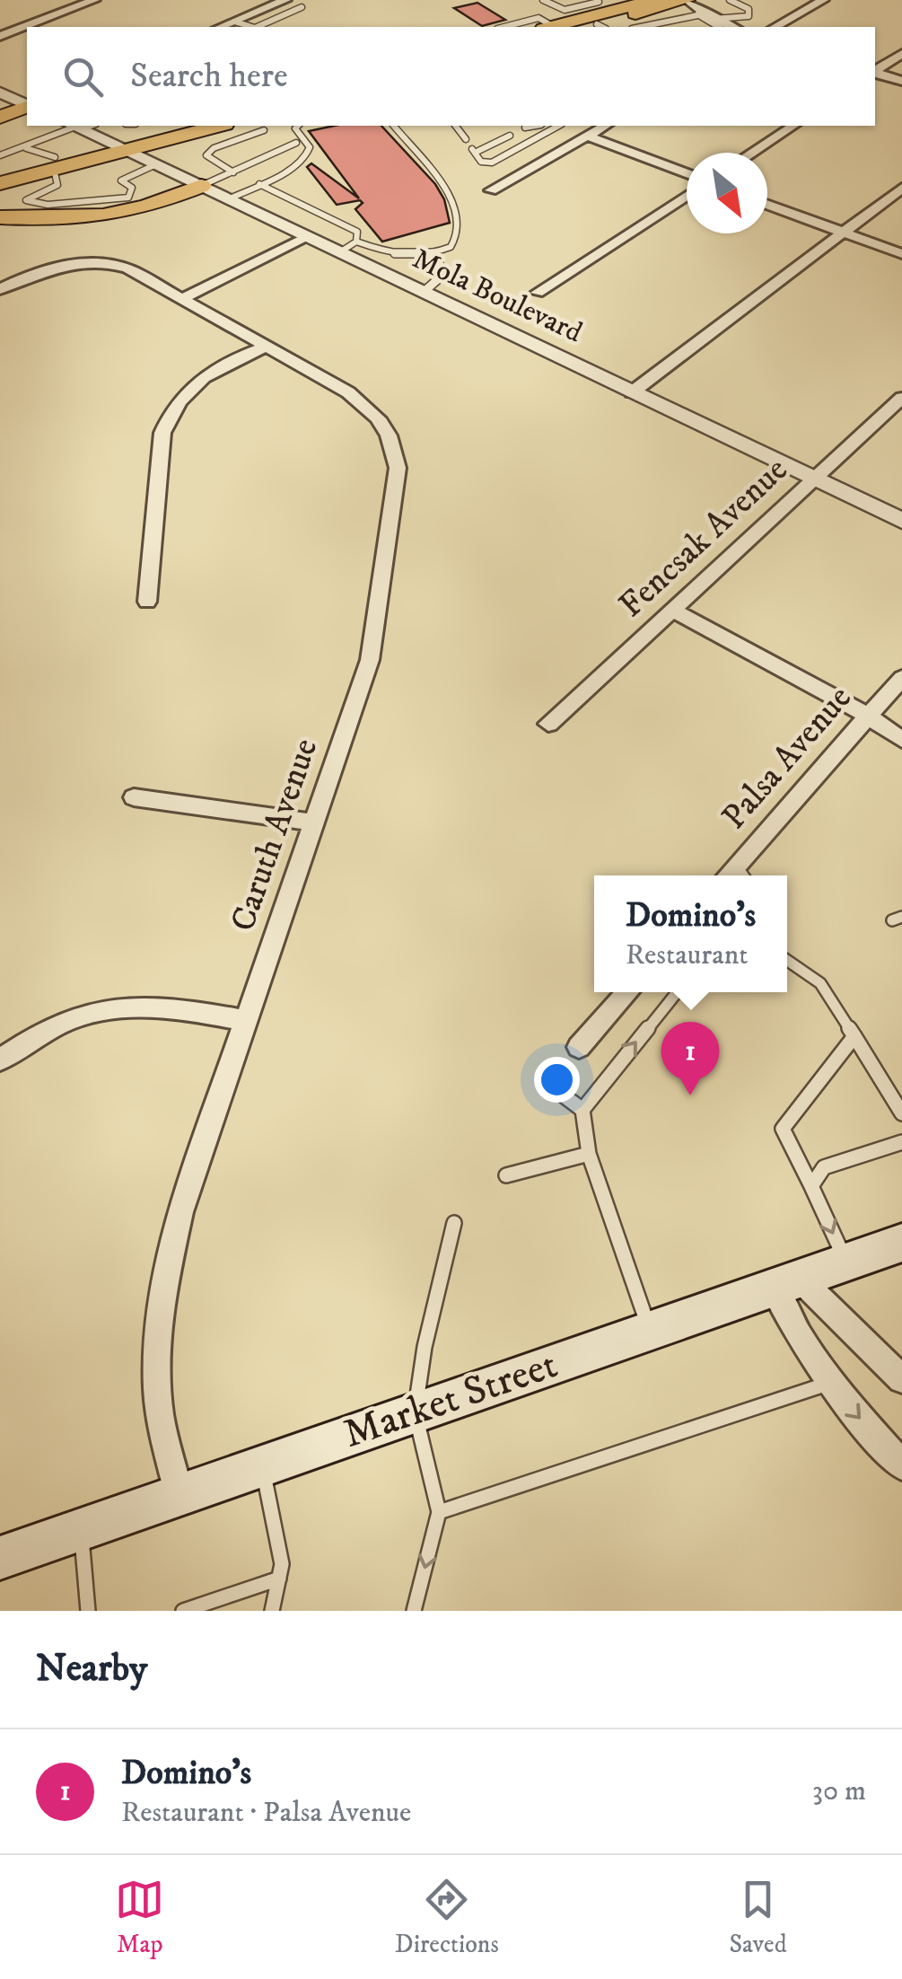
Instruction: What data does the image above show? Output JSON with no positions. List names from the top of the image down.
{
  "streets": {
    "main road": ["Market Street"],
    "street": [
      "Mola Boulevard",
      "Fencsak Avenue",
      "Palsa Avenue",
      "Caruth Avenue"
    ]
  },
  "crossings": [
    ["Mola Boulevard", "Fencsak Avenue"],
    ["Caruth Avenue", "Market Street"]
  ],
  "north": "bottom right",
  "page": {
    "search": "Search here",
    "popup": ["Domino's", "Restaurant"],
    "pins": "1",
    "heading": "Nearby",
    "list": [
      {
        "mark": "1",
        "name": "Domino's",
        "note": "Restaurant · Palsa Avenue",
        "value": "30 m"
      }
    ],
    "nav": ["Map", "Directions", "Saved"]
  }
}
